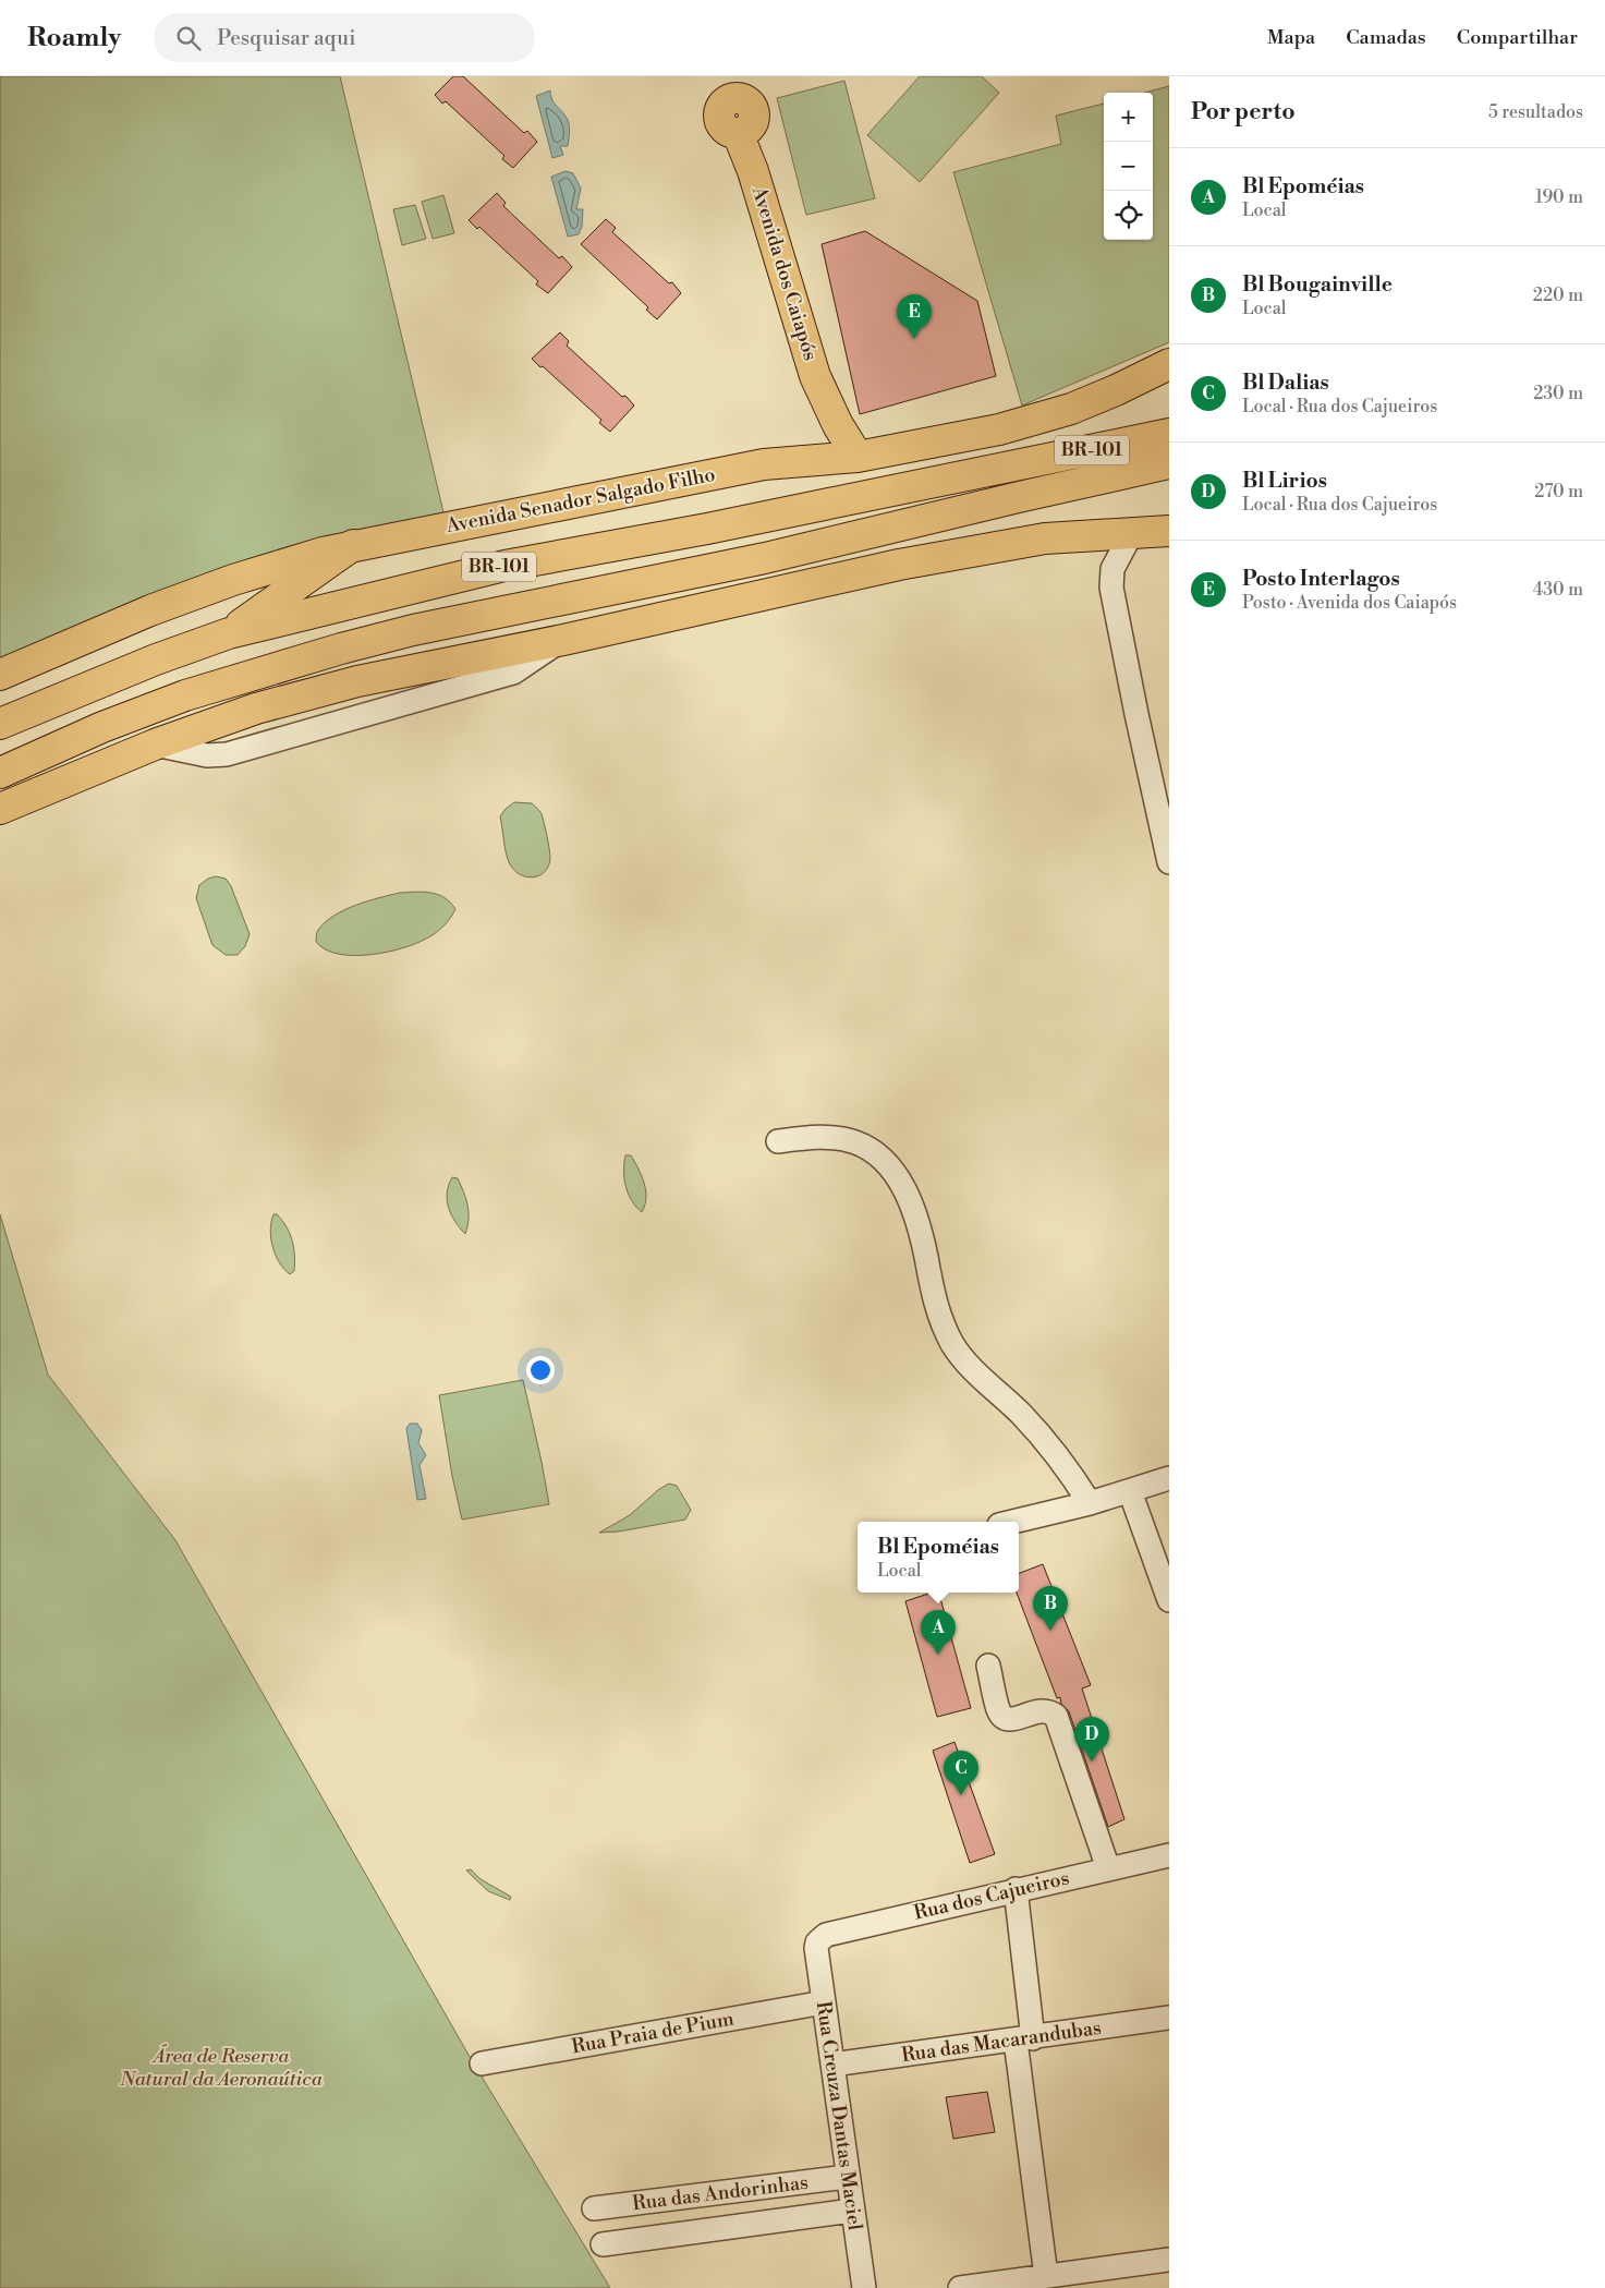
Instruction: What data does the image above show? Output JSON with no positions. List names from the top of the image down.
{
  "streets": {
    "main road": ["Avenida dos Caiapós", "BR-101", "Avenida Senador Salgado Filho"],
    "street": [
      "Rua dos Cajueiros",
      "Rua Praia de Pium",
      "Rua das Macarandubas",
      "Rua Creuza Dantas Maciel",
      "Rua das Andorinhas"
    ]
  },
  "crossings": [
    ["Avenida dos Caiapós", "Avenida Senador Salgado Filho"],
    ["Rua dos Cajueiros", "Rua Creuza Dantas Maciel"],
    ["Rua Praia de Pium", "Rua Creuza Dantas Maciel"],
    ["Rua das Macarandubas", "Rua Creuza Dantas Maciel"],
    ["Rua Creuza Dantas Maciel", "Rua das Andorinhas"]
  ],
  "parks": ["Área de Reserva Natural da Aeronaútica"],
  "page": {
    "header": "Roamly",
    "search": "Pesquisar aqui",
    "nav": ["Mapa", "Camadas", "Compartilhar"],
    "heading": ["Por perto", "5 resultados"],
    "map_buttons": ["+", "−"],
    "list": [
      {
        "mark": "A",
        "name": "Bl Epoméias",
        "note": "Local",
        "value": "190 m"
      },
      {
        "mark": "B",
        "name": "Bl Bougainville",
        "note": "Local",
        "value": "220 m"
      },
      {
        "mark": "C",
        "name": "Bl Dalias",
        "note": "Local · Rua dos Cajueiros",
        "value": "230 m"
      },
      {
        "mark": "D",
        "name": "Bl Lirios",
        "note": "Local · Rua dos Cajueiros",
        "value": "270 m"
      },
      {
        "mark": "E",
        "name": "Posto Interlagos",
        "note": "Posto · Avenida dos Caiapós",
        "value": "430 m"
      }
    ],
    "pins": [
      "E",
      "B",
      "A",
      "D",
      "C"
    ],
    "popup": ["Bl Epoméias", "Local"]
  }
}
